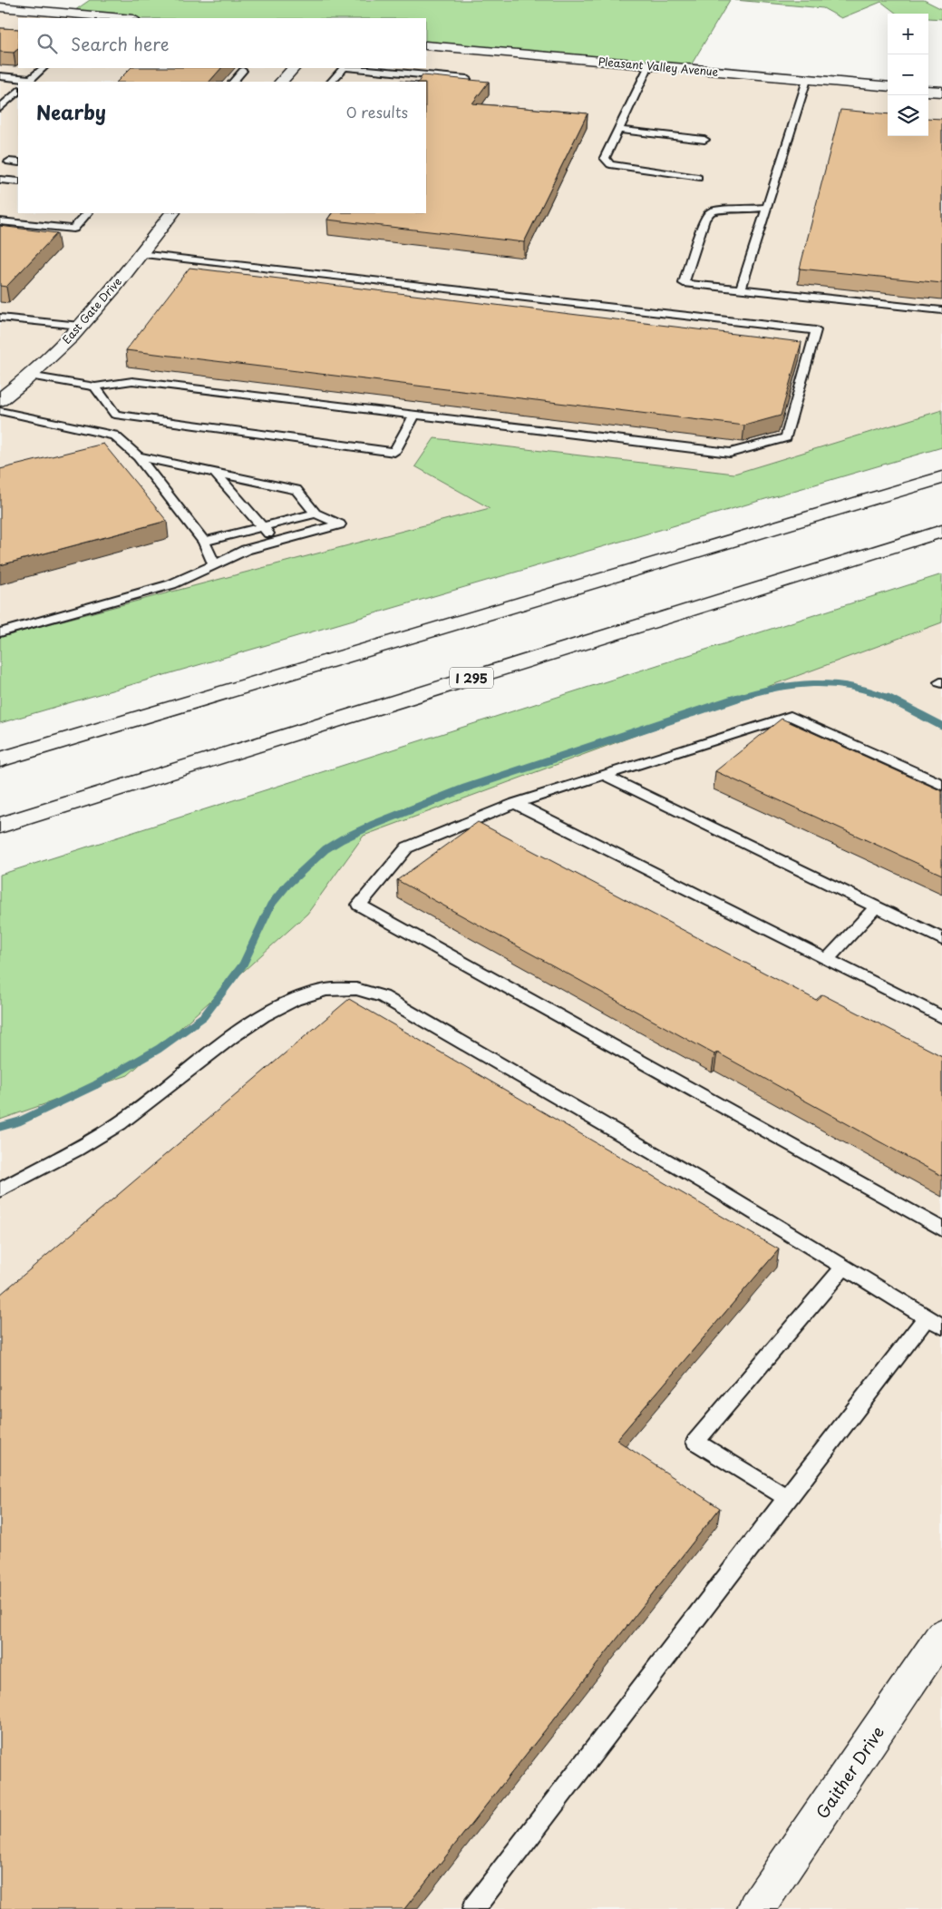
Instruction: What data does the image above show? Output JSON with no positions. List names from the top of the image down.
{
  "streets": {
    "main road": [
      "Pleasant Valley Avenue",
      "East Gate Drive",
      "I 295",
      "Gaither Drive"
    ]
  },
  "page": {
    "map_buttons": ["+", "−"],
    "search": "Search here",
    "heading": ["Nearby", "0 results"]
  }
}
